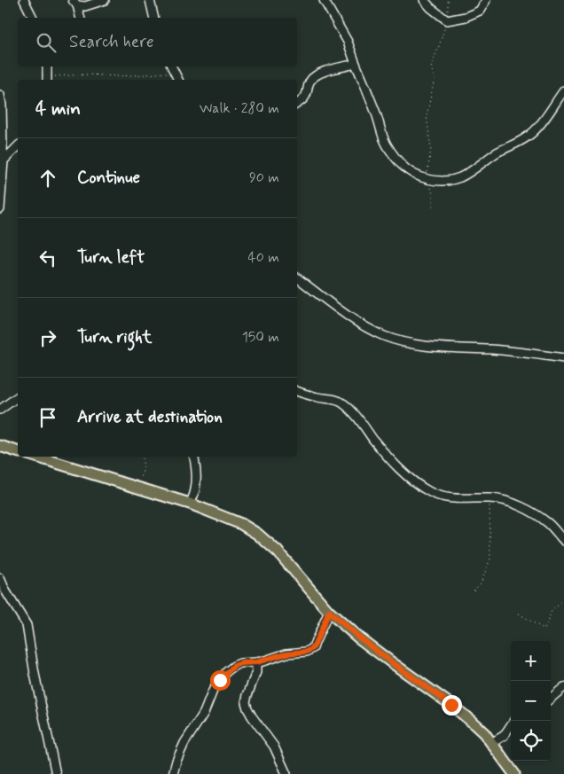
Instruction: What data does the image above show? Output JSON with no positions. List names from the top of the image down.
{
  "page": {
    "search": "Search here",
    "heading": ["4 min", "Walk · 280 m"],
    "list": [
      ["Continue", "90 m"],
      ["Turn left", "40 m"],
      ["Turn right", "150 m"],
      "Arrive at destination"
    ],
    "map_buttons": ["+", "−"]
  }
}
